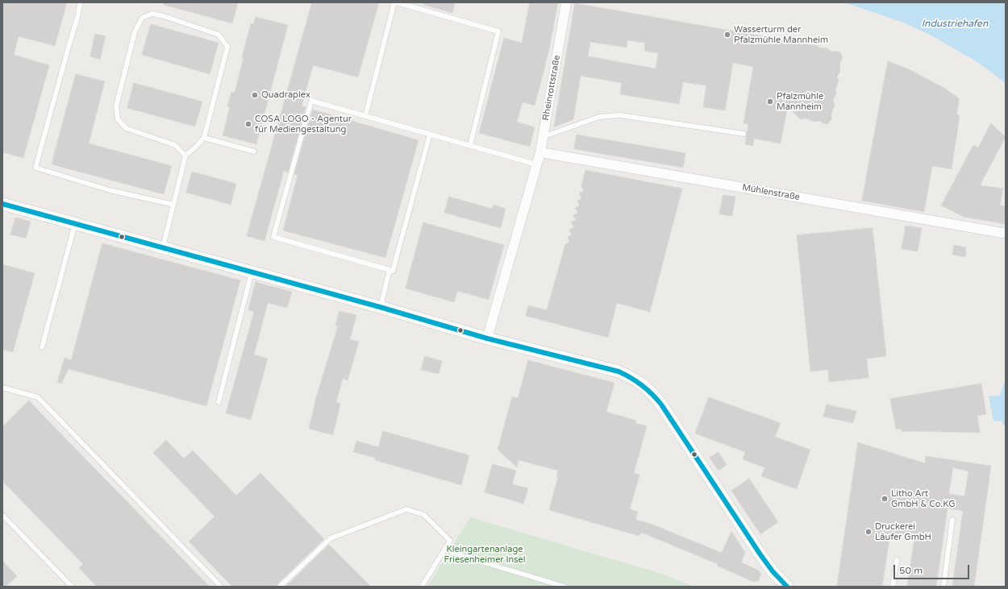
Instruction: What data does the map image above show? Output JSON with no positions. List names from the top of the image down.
{
  "streets": {
    "street": ["Rheinrottstraße", "Mühlenstraße"]
  },
  "crossings": [
    ["Rheinrottstraße", "Mühlenstraße"]
  ],
  "water": ["Industriehafen"],
  "parks": ["Kleingartenanlage Friesenheimer Insel"],
  "places": [
    "Wasserturm der Pfalzmühle Mannheim",
    "Quadraplex",
    "Pfalzmühle Mannheim",
    "COSA LOGO - Agentur für Mediengestaltung",
    "Litho Art GmbH & Co.KG",
    "Druckerei Läufer GmbH"
  ],
  "scale_bar": "50 m"
}
